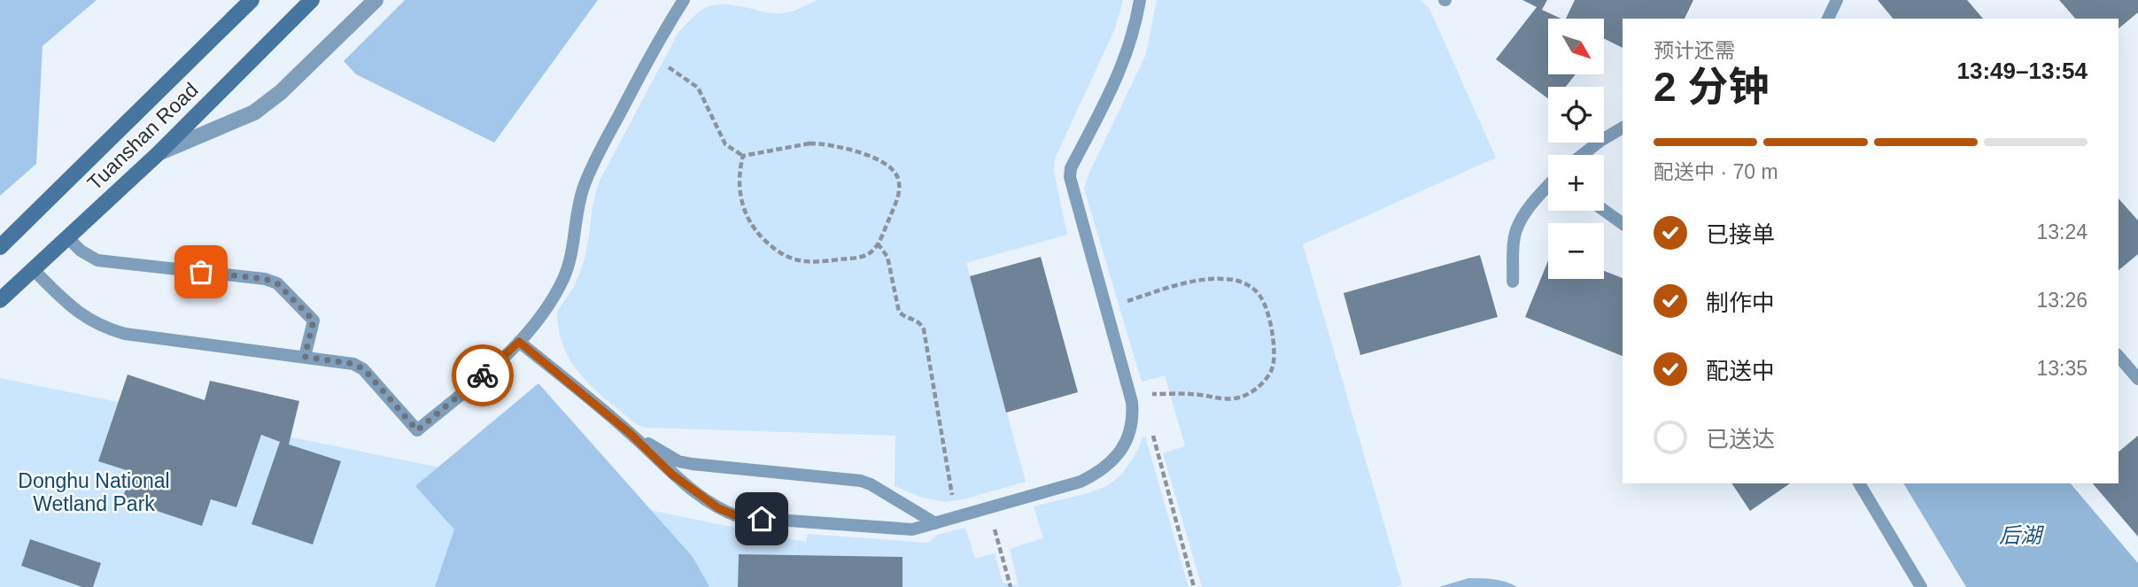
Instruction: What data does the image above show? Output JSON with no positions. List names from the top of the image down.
{
  "streets": {
    "main road": ["Tuanshan Road"]
  },
  "water": ["后湖"],
  "parks": ["Donghu National Wetland Park"],
  "north": "bottom right",
  "page": {
    "map_buttons": ["+", "−"],
    "heading": ["2 分钟", "预计还需", "13:49–13:54"],
    "bar": "配送中 · 70 m",
    "list": [
      ["已接单", "13:24"],
      ["制作中", "13:26"],
      ["配送中", "13:35"],
      "已送达"
    ]
  }
}
